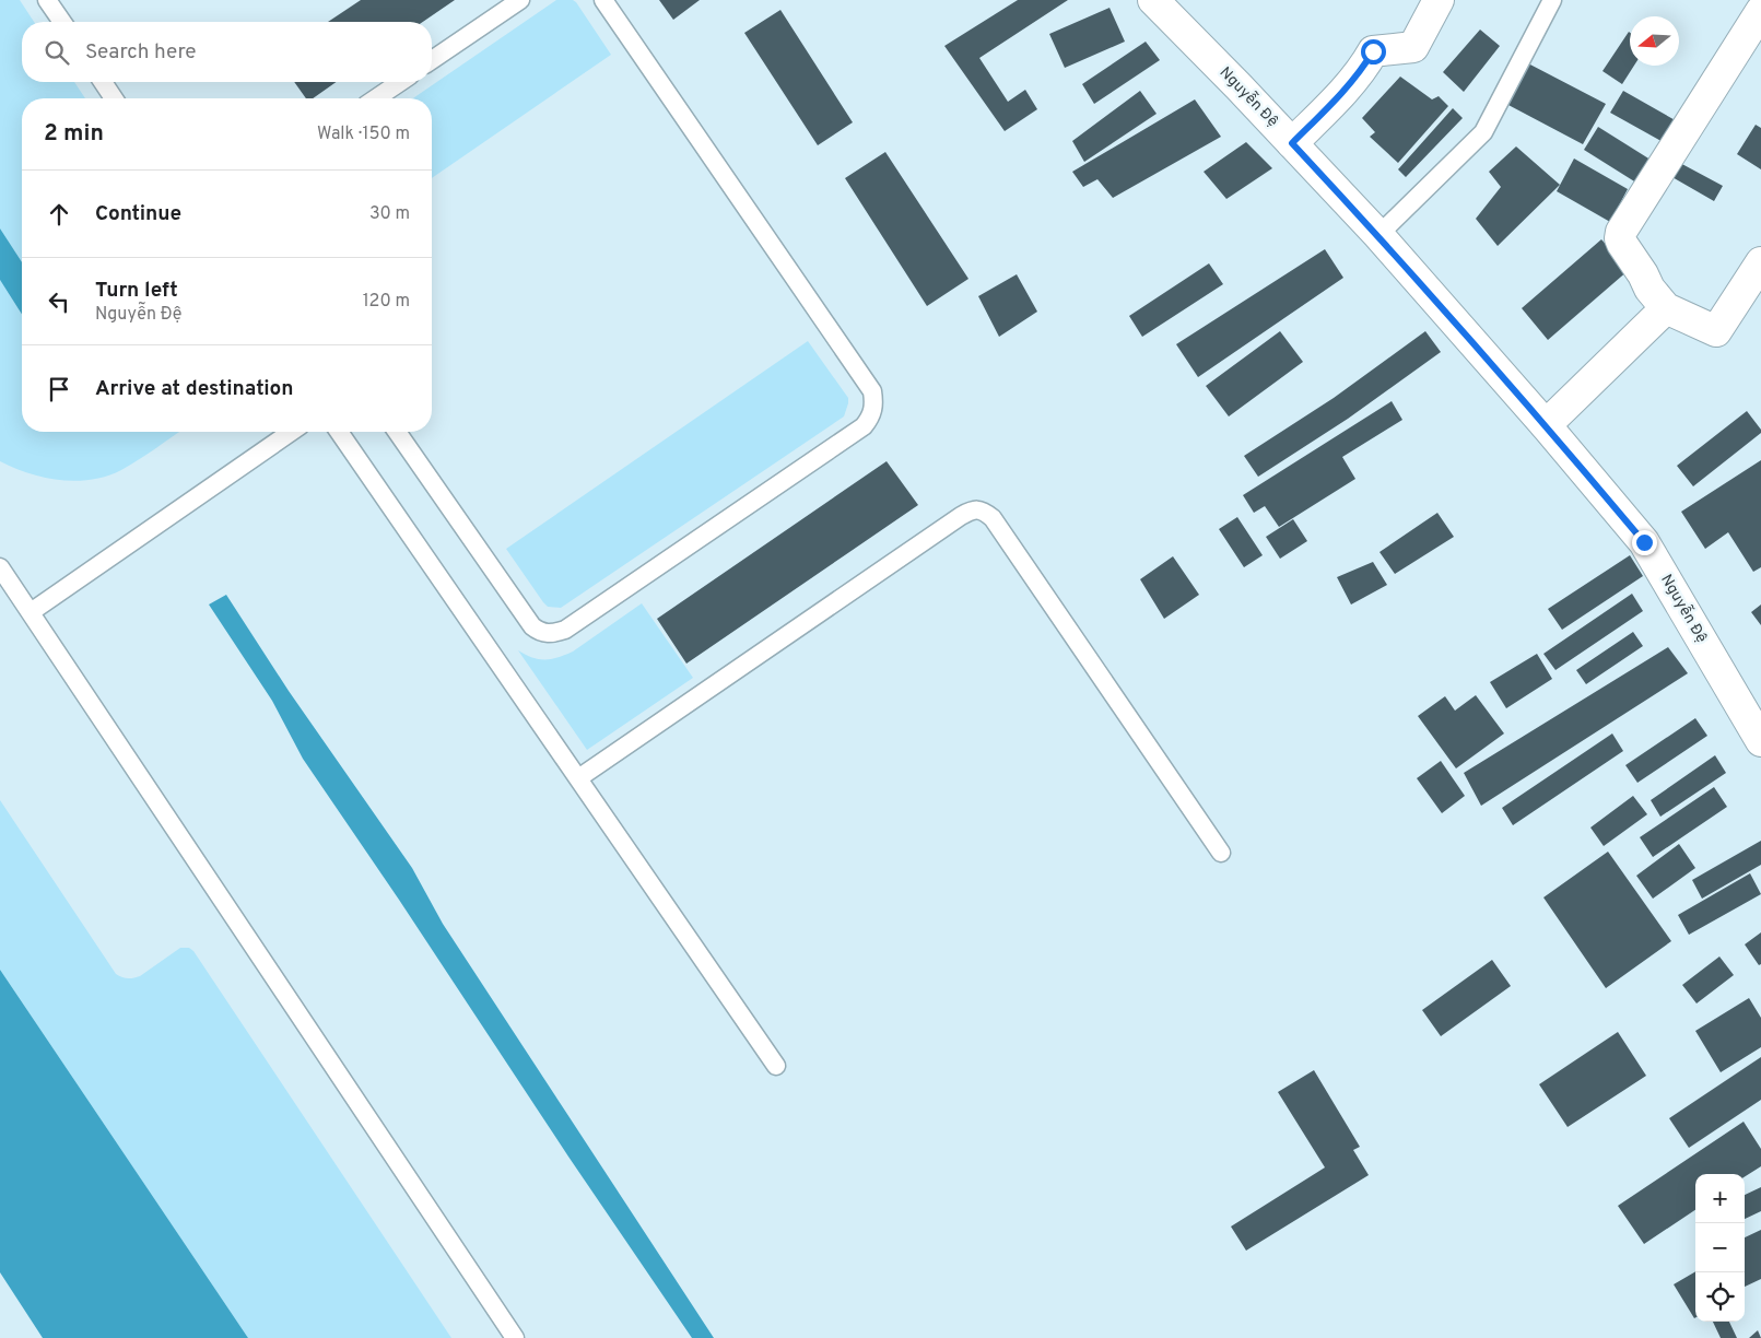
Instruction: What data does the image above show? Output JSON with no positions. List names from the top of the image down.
{
  "streets": {
    "street": ["Nguyễn Đệ"]
  },
  "north": "left",
  "page": {
    "search": "Search here",
    "heading": ["2 min", "Walk · 150 m"],
    "list": [
      ["Continue", "30 m"],
      ["Turn left", "Nguyễn Đệ", "120 m"],
      "Arrive at destination"
    ],
    "map_buttons": ["+", "−"]
  }
}
